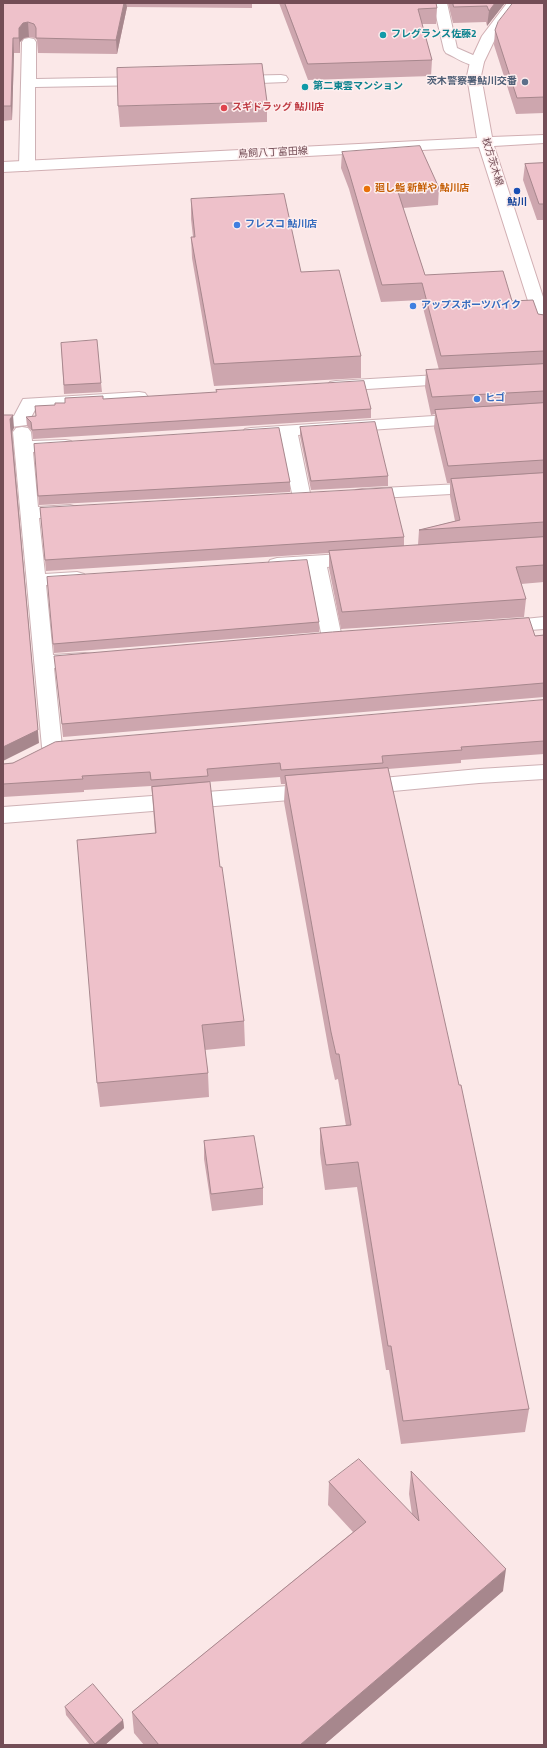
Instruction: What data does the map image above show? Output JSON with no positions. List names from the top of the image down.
{
  "streets": {
    "street": ["鳥飼八丁富田線", "枚方茨木線"]
  },
  "crossings": [
    ["鳥飼八丁富田線", "枚方茨木線"]
  ],
  "places": [
    "フレグランス佐藤2",
    "茨木警察署鮎川交番",
    "第二東雲マンション",
    "スギドラッグ 鮎川店",
    "廻し鮨 新鮮や 鮎川店",
    "鮎川",
    "フレスコ 鮎川店",
    "アップスポーツバイク",
    "ヒゴ"
  ]
}
